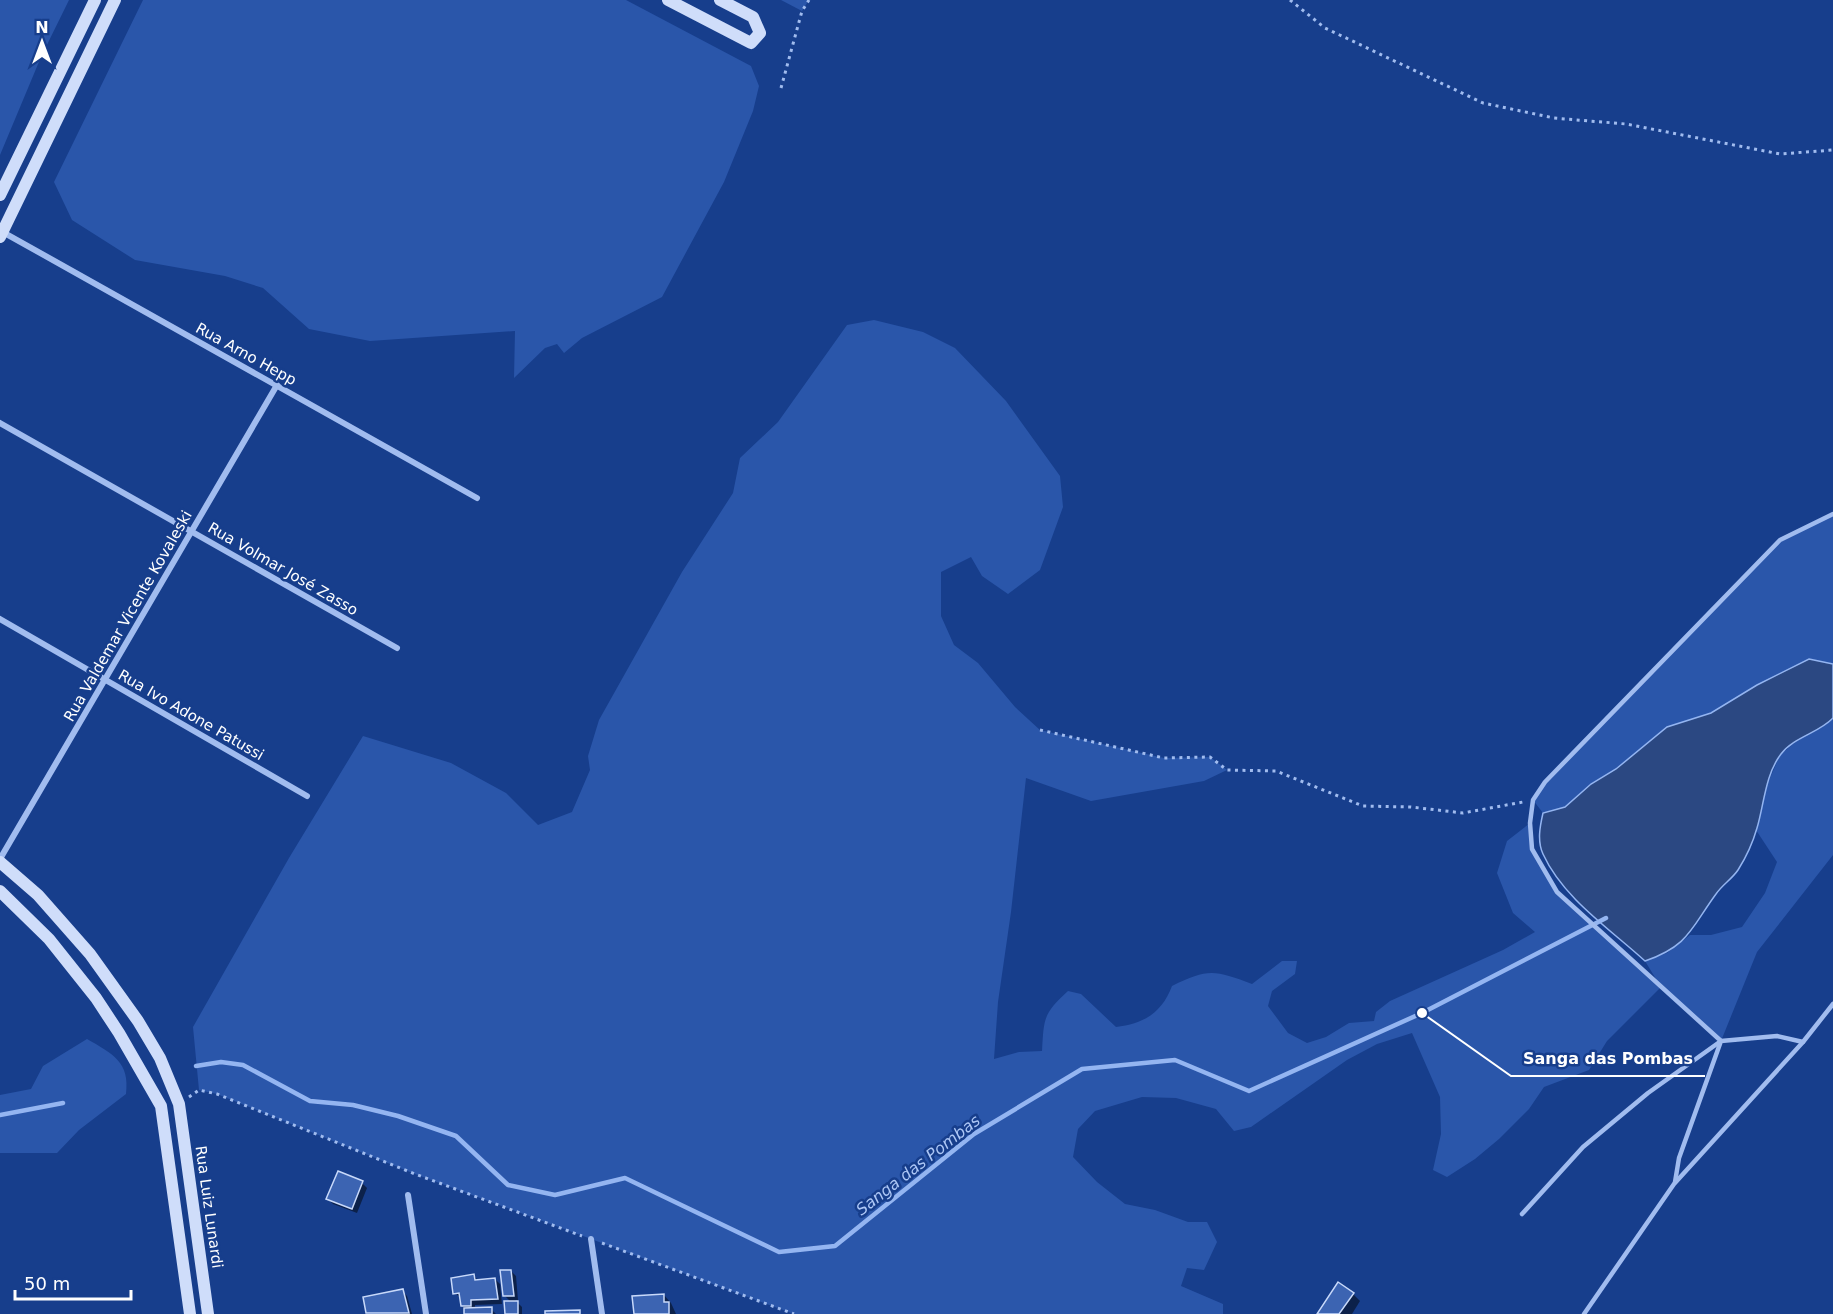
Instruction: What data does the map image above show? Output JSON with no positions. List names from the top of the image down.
{
  "streets": {
    "street": [
      "Rua Arno Hepp",
      "Rua Volmar José Zasso",
      "Rua Valdemar Vicente Kovaleski",
      "Rua Ivo Adone Patussi",
      "Rua Luiz Lunardi"
    ]
  },
  "crossings": [
    ["Rua Arno Hepp", "Rua Valdemar Vicente Kovaleski"],
    ["Rua Volmar José Zasso", "Rua Valdemar Vicente Kovaleski"],
    ["Rua Valdemar Vicente Kovaleski", "Rua Ivo Adone Patussi"],
    ["Rua Valdemar Vicente Kovaleski", "Rua Luiz Lunardi"]
  ],
  "water": ["Sanga das Pombas"],
  "places": ["Sanga das Pombas"],
  "scale_bar": "50 m",
  "north": "top"
}
